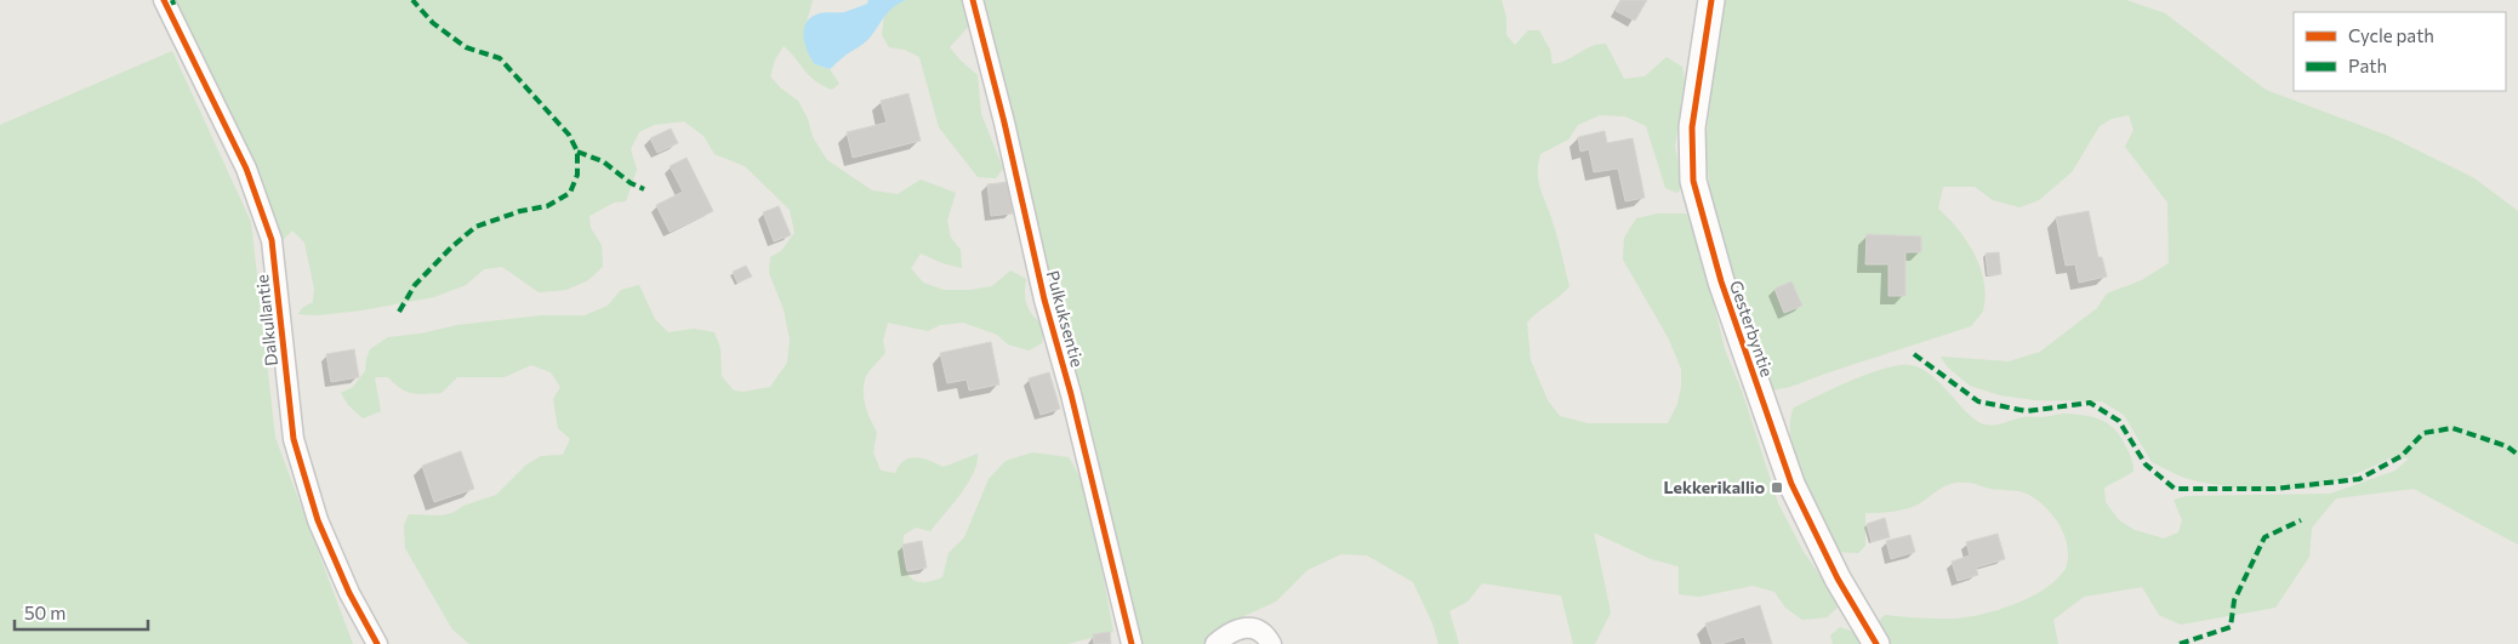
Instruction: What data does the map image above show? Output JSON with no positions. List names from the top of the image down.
{
  "streets": {
    "street": ["Pulkuksentie", "Dalkullantie", "Gesterbyntie"]
  },
  "places": {
    "transit": ["Lekkerikallio"]
  },
  "legend": ["Cycle path", "Path"],
  "scale_bar": "50 m"
}
